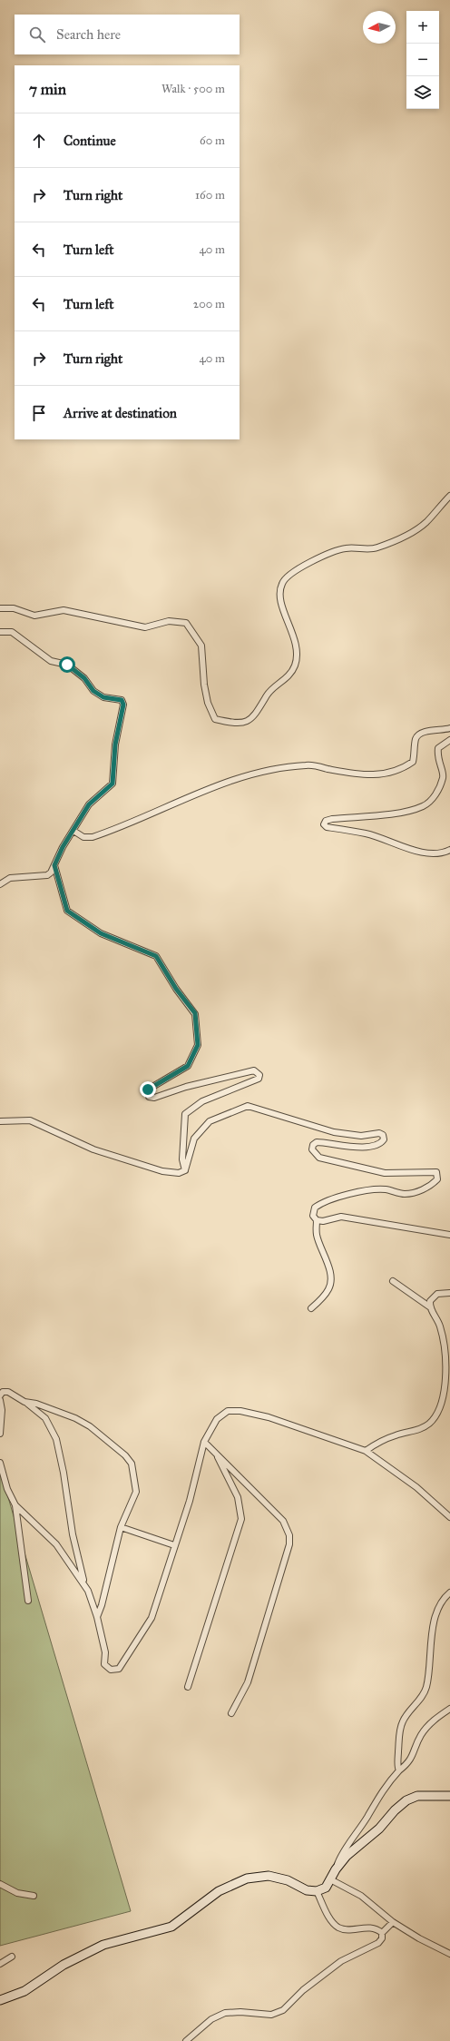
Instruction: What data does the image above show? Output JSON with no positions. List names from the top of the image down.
{
  "north": "left",
  "page": {
    "map_buttons": ["+", "−"],
    "search": "Search here",
    "heading": ["7 min", "Walk · 500 m"],
    "list": [
      ["Continue", "60 m"],
      ["Turn right", "160 m"],
      ["Turn left", "40 m"],
      ["Turn left", "200 m"],
      ["Turn right", "40 m"],
      "Arrive at destination"
    ]
  }
}
